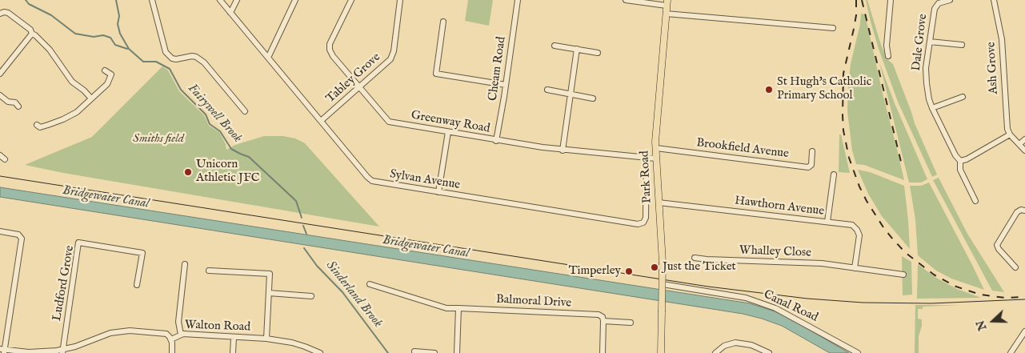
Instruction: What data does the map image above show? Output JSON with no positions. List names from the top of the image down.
{
  "streets": {
    "main road": ["Park Road"],
    "street": [
      "Dale Grove",
      "Ash Grove",
      "Cheam Road",
      "Tabley Grove",
      "Greenway Road",
      "Brookfield Avenue",
      "Sylvan Avenue",
      "Hawthorn Avenue",
      "Whalley Close",
      "Ludford Grove",
      "Balmoral Drive",
      "Canal Road",
      "Walton Road"
    ]
  },
  "crossings": [
    ["Cheam Road", "Greenway Road"],
    ["Tabley Grove", "Greenway Road"],
    ["Tabley Grove", "Sylvan Avenue"],
    ["Greenway Road", "Park Road"],
    ["Greenway Road", "Sylvan Avenue"],
    ["Brookfield Avenue", "Park Road"],
    ["Park Road", "Hawthorn Avenue"],
    ["Park Road", "Canal Road"],
    ["Hawthorn Avenue", "Whalley Close"],
    ["Ludford Grove", "Walton Road"]
  ],
  "water": ["Fairywell Brook", "Bridgewater Canal", "Sinderland Brook"],
  "parks": ["Smiths field"],
  "places": [
    "St Hugh's Catholic Primary School",
    "Unicorn Athletic JFC",
    "Just the Ticket",
    "Timperley"
  ],
  "north": "left"
}
